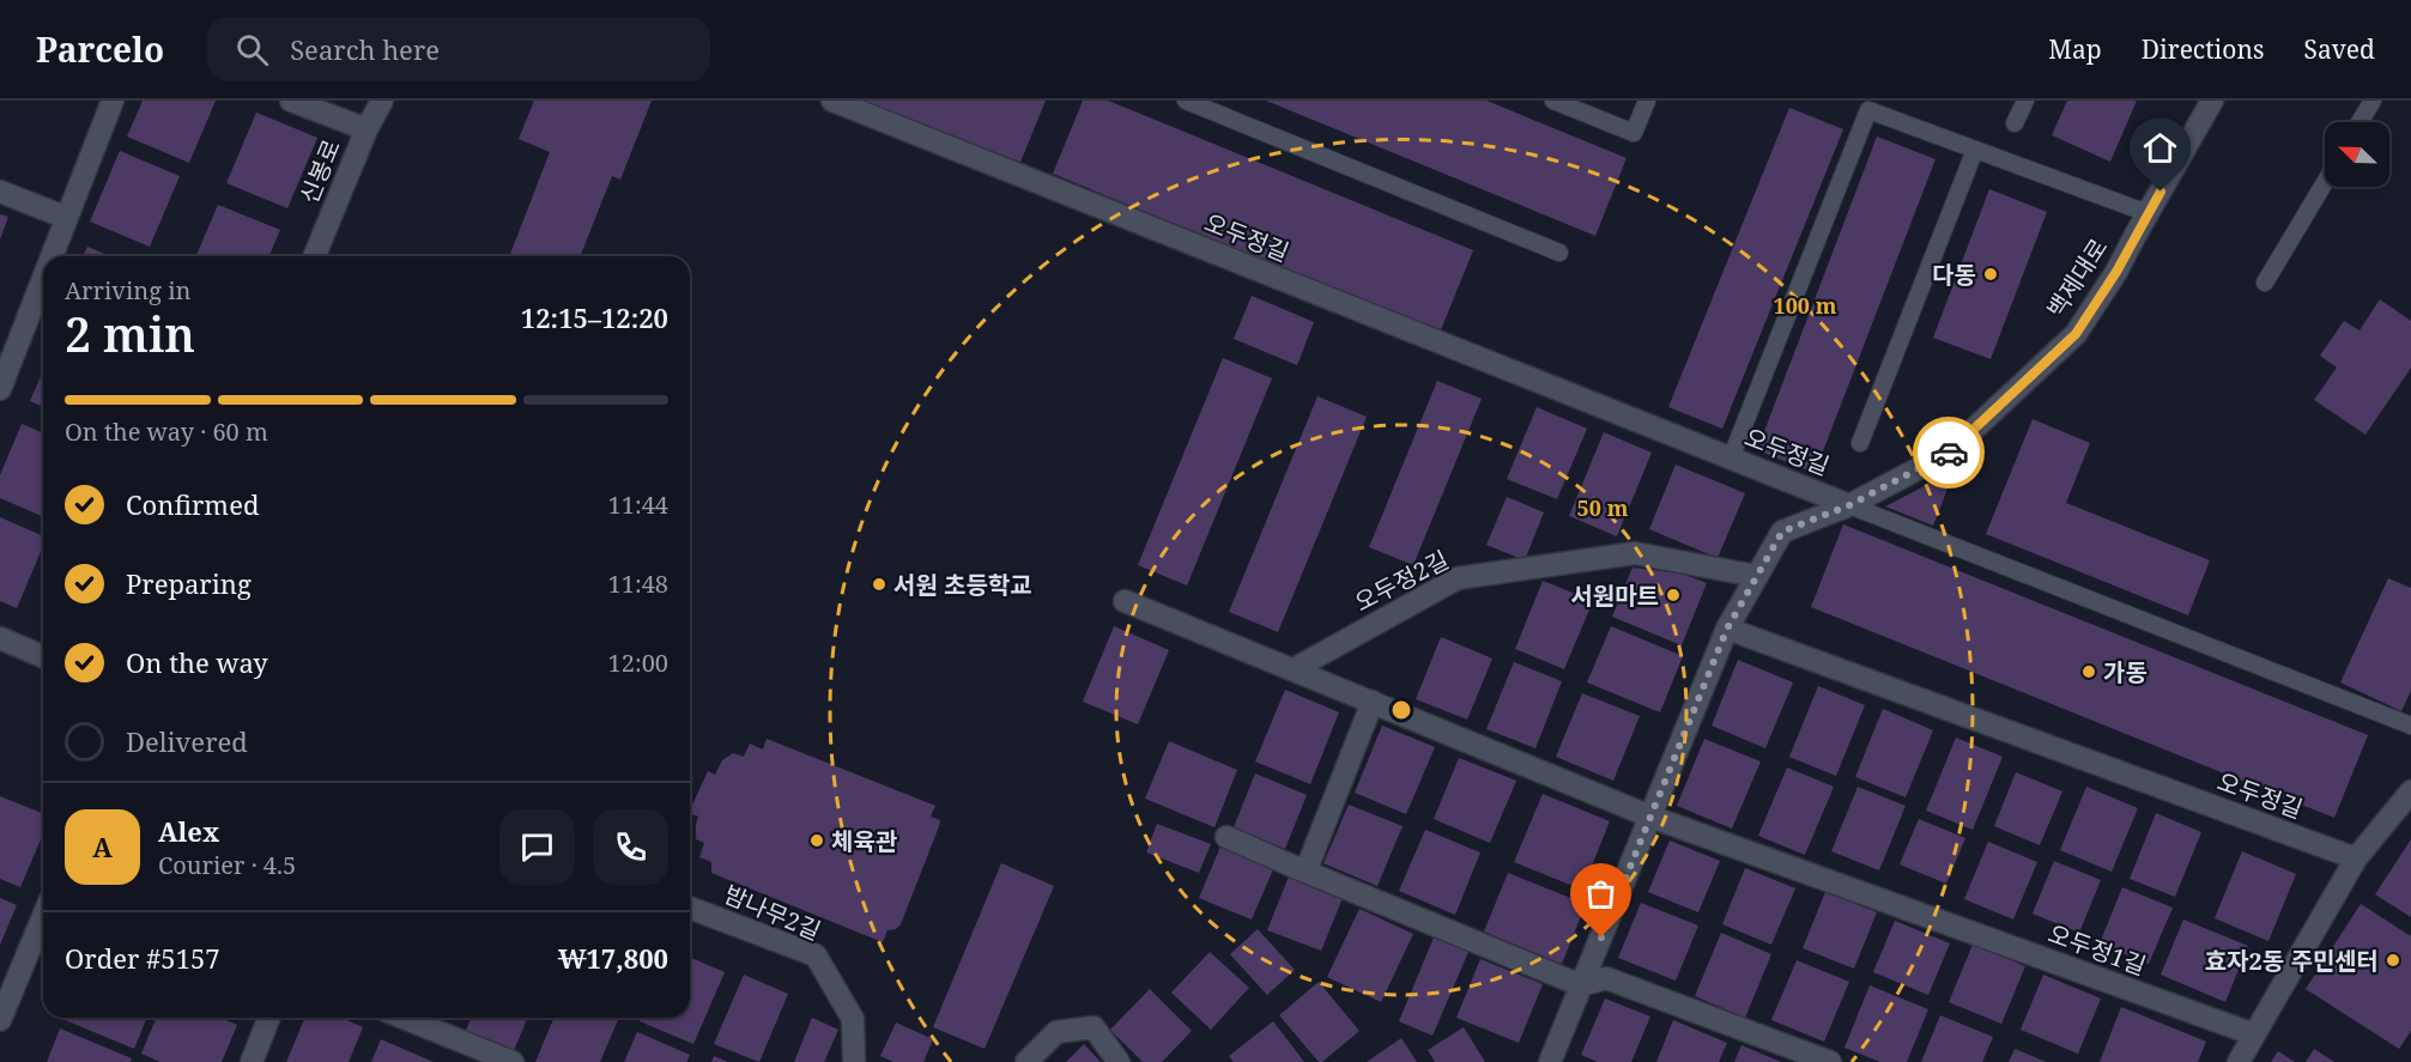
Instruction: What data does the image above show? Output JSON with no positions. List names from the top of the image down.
{
  "streets": {
    "street": [
      "신봉로",
      "오두정길",
      "백제대로",
      "오두정2길",
      "밤나무2길",
      "오두정1길"
    ]
  },
  "crossings": [
    ["오두정길", "백제대로"],
    ["오두정길", "오두정2길"]
  ],
  "places": [
    "다동",
    "서원 초등학교",
    "서원마트",
    "가동",
    "체육관",
    "효자2동 주민센터"
  ],
  "north": "top left",
  "page": {
    "header": "Parcelo",
    "search": "Search here",
    "nav": ["Map", "Directions", "Saved"],
    "heading": ["2 min", "Arriving in", "12:15–12:20"],
    "panel": [
      "Alex",
      "Courier · 4.5",
      "Order #5157",
      "₩17,800"
    ],
    "bar": "On the way · 60 m",
    "list": [
      ["Confirmed", "11:44"],
      ["Preparing", "11:48"],
      ["On the way", "12:00"],
      "Delivered"
    ],
    "round": "A"
  },
  "rings": ["100 m", "50 m"]
}
